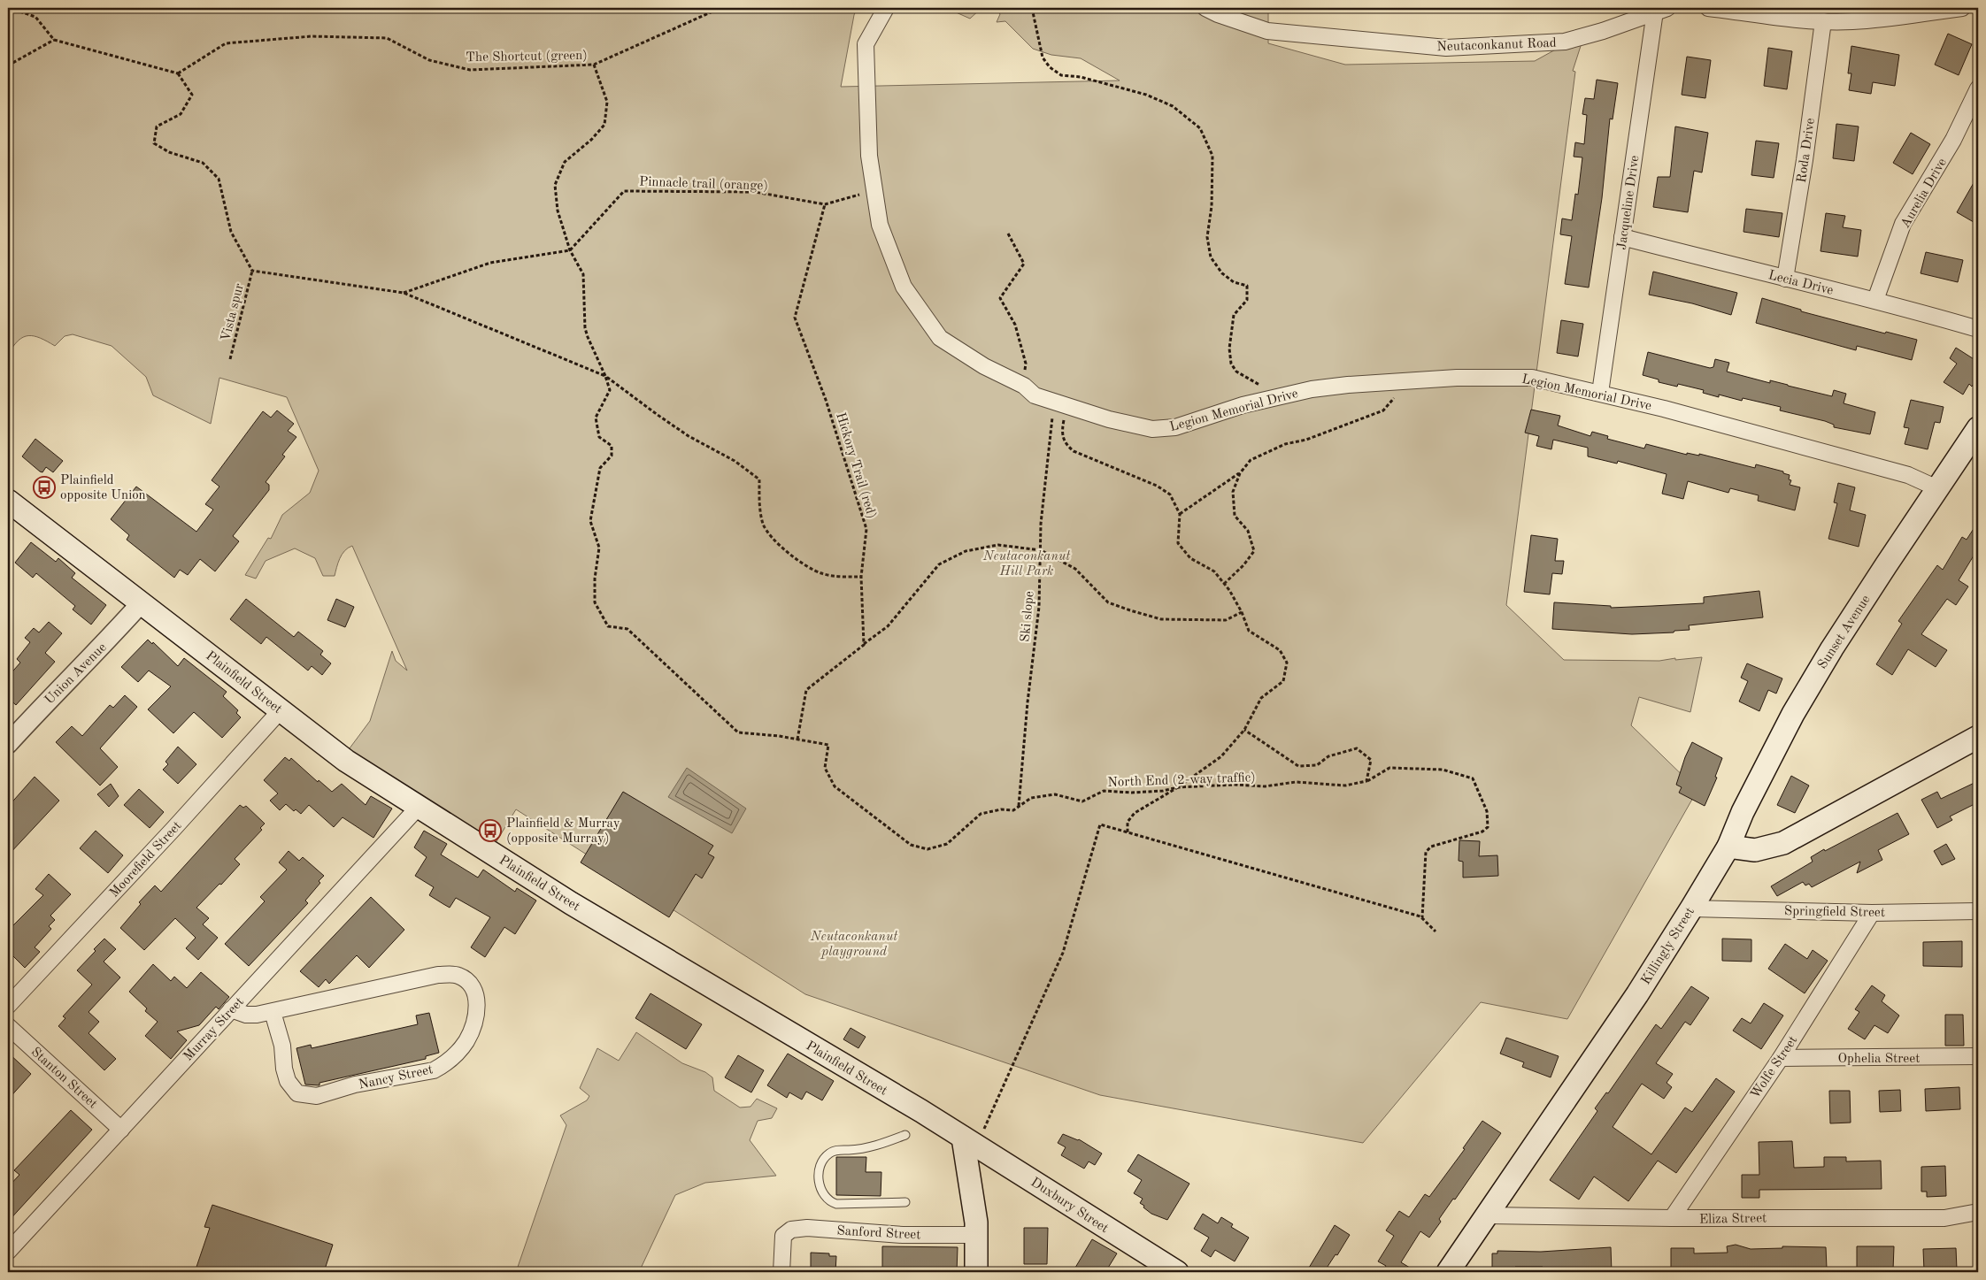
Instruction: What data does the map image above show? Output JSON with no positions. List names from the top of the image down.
{
  "streets": {
    "main road": [
      "Sunset Avenue",
      "Plainfield Street",
      "Killingly Street",
      "Duxbury Street"
    ],
    "street": [
      "Neutaconkanut Road",
      "Roda Drive",
      "Aurelia Drive",
      "Jacqueline Drive",
      "Lecia Drive",
      "Legion Memorial Drive",
      "Union Avenue",
      "Moorefield Street",
      "Springfield Street",
      "Murray Street",
      "Ophelia Street",
      "Wolfe Street",
      "Nancy Street",
      "Stanton Street",
      "Eliza Street",
      "Sanford Street"
    ],
    "path": [
      "The Shortcut (green)",
      "Pinnacle trail (orange)",
      "Vista spur",
      "Hickory Trail (red)",
      "Ski slope",
      "North End (2-way traffic)"
    ]
  },
  "crossings": [
    ["Neutaconkanut Road", "Jacqueline Drive"],
    ["Roda Drive", "Lecia Drive"],
    ["Pinnacle trail (orange)", "Legion Memorial Drive"],
    ["Pinnacle trail (orange)", "Hickory Trail (red)"],
    ["Aurelia Drive", "Lecia Drive"],
    ["Jacqueline Drive", "Lecia Drive"],
    ["Jacqueline Drive", "Legion Memorial Drive"],
    ["Legion Memorial Drive", "Ski slope"],
    ["Legion Memorial Drive", "Sunset Avenue"],
    ["Ski slope", "North End (2-way traffic)"],
    ["Sunset Avenue", "Killingly Street"],
    ["Union Avenue", "Plainfield Street"],
    ["Plainfield Street", "Moorefield Street"],
    ["Plainfield Street", "Murray Street"],
    ["Plainfield Street", "Duxbury Street"],
    ["Springfield Street", "Killingly Street"],
    ["Springfield Street", "Wolfe Street"],
    ["Killingly Street", "Eliza Street"],
    ["Murray Street", "Nancy Street"],
    ["Murray Street", "Stanton Street"],
    ["Ophelia Street", "Wolfe Street"],
    ["Wolfe Street", "Eliza Street"]
  ],
  "parks": ["Neutaconkanut Hill Park", "Neutaconkanut playground"],
  "places": {
    "bus stop": ["Plainfield opposite Union", "Plainfield & Murray (opposite Murray)"]
  }
}
